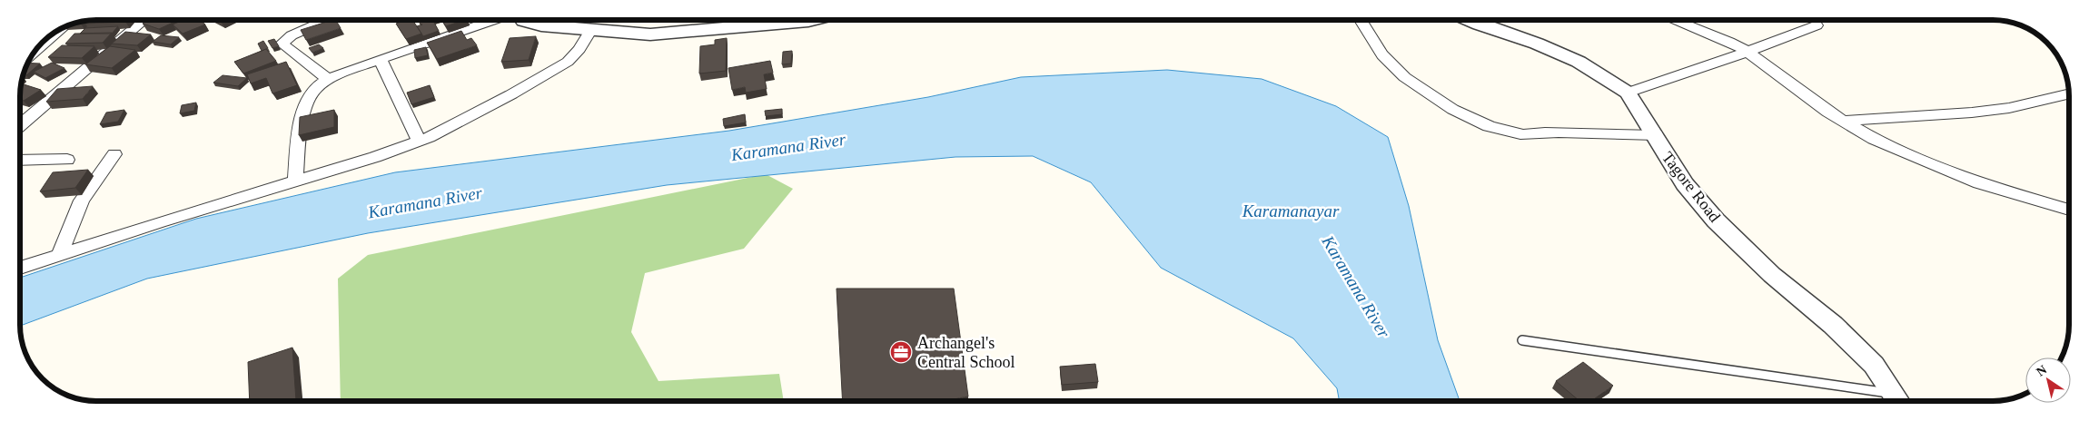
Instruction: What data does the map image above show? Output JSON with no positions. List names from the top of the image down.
{
  "streets": {
    "street": ["Tagore Road"]
  },
  "water": ["Karamana River", "Karamanayar"],
  "places": {
    "office": ["Archangel's Central School"]
  },
  "north": "top left"
}
